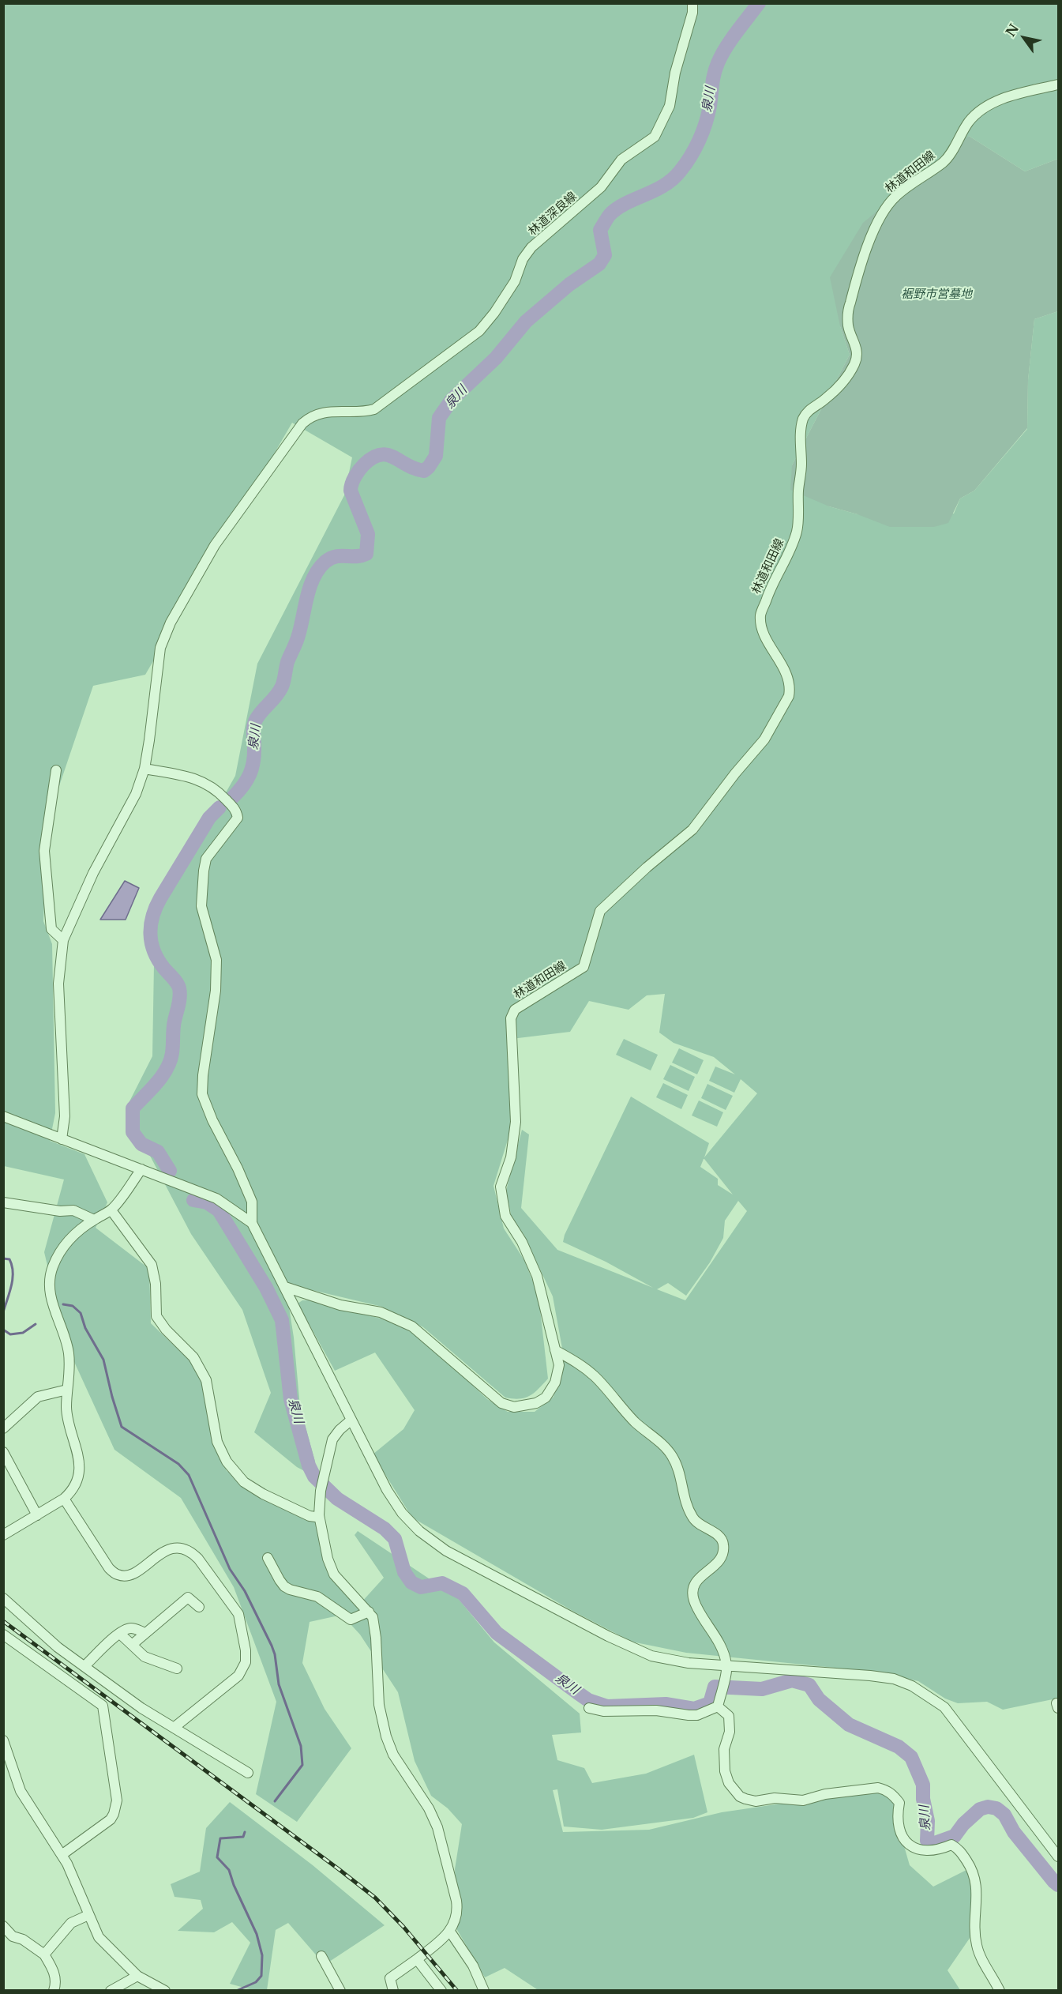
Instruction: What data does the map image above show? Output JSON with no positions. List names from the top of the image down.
{
  "streets": {
    "street": ["林道和田線", "林道深良線"]
  },
  "water": ["泉川"],
  "parks": ["裾野市営墓地"],
  "north": "top left"
}
